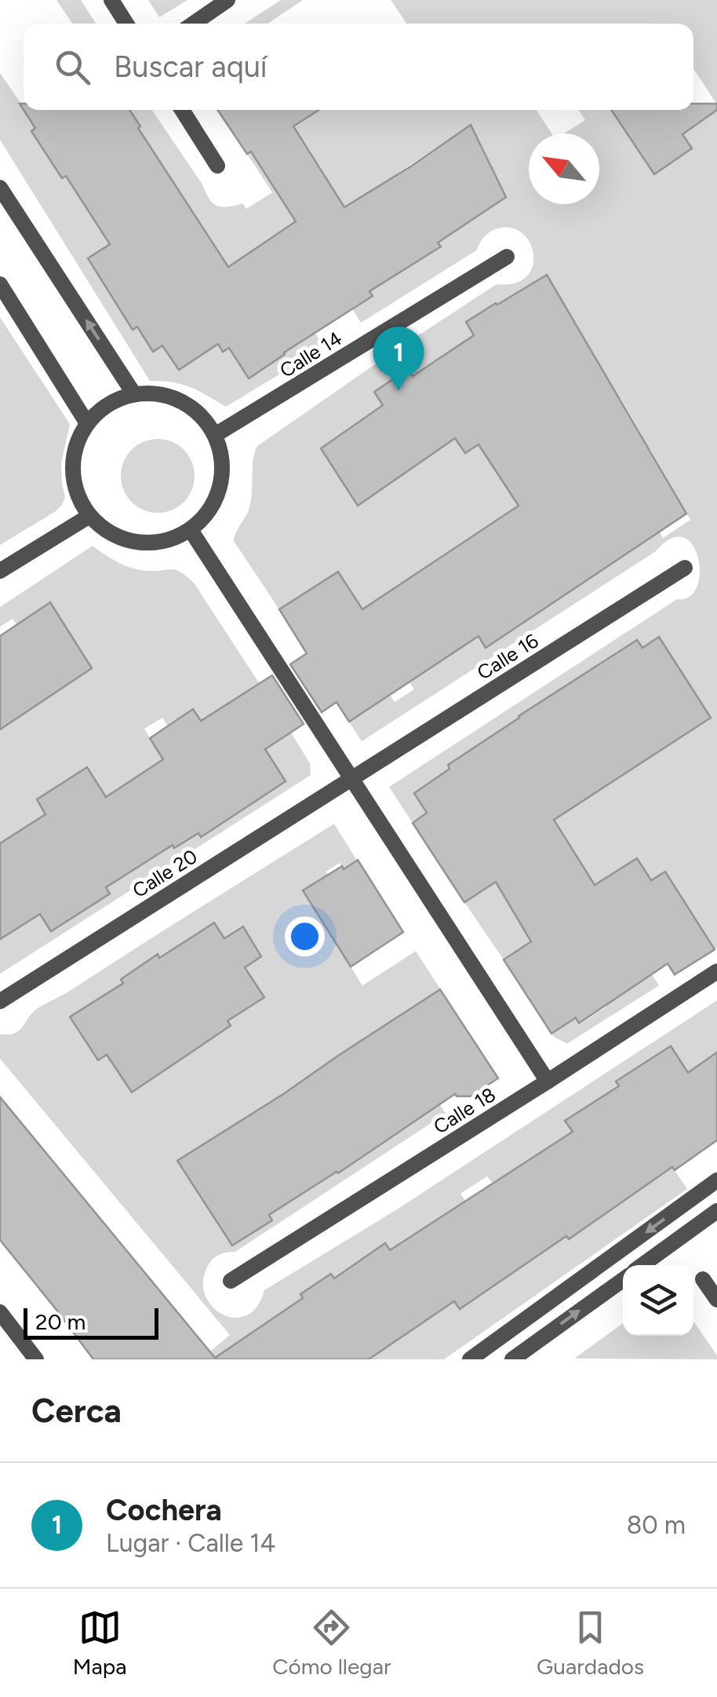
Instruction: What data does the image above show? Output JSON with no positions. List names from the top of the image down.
{
  "streets": {
    "street": [
      "Calle 14",
      "Calle 16",
      "Calle 20",
      "Calle 18"
    ]
  },
  "crossings": [
    ["Calle 16", "Calle 20"]
  ],
  "scale_bar": "20 m",
  "north": "top left",
  "page": {
    "search": "Buscar aquí",
    "pins": "1",
    "scale": "20 m",
    "heading": "Cerca",
    "list": [
      {
        "mark": "1",
        "name": "Cochera",
        "note": "Lugar · Calle 14",
        "value": "80 m"
      }
    ],
    "nav": ["Mapa", "Cómo llegar", "Guardados"]
  }
}
